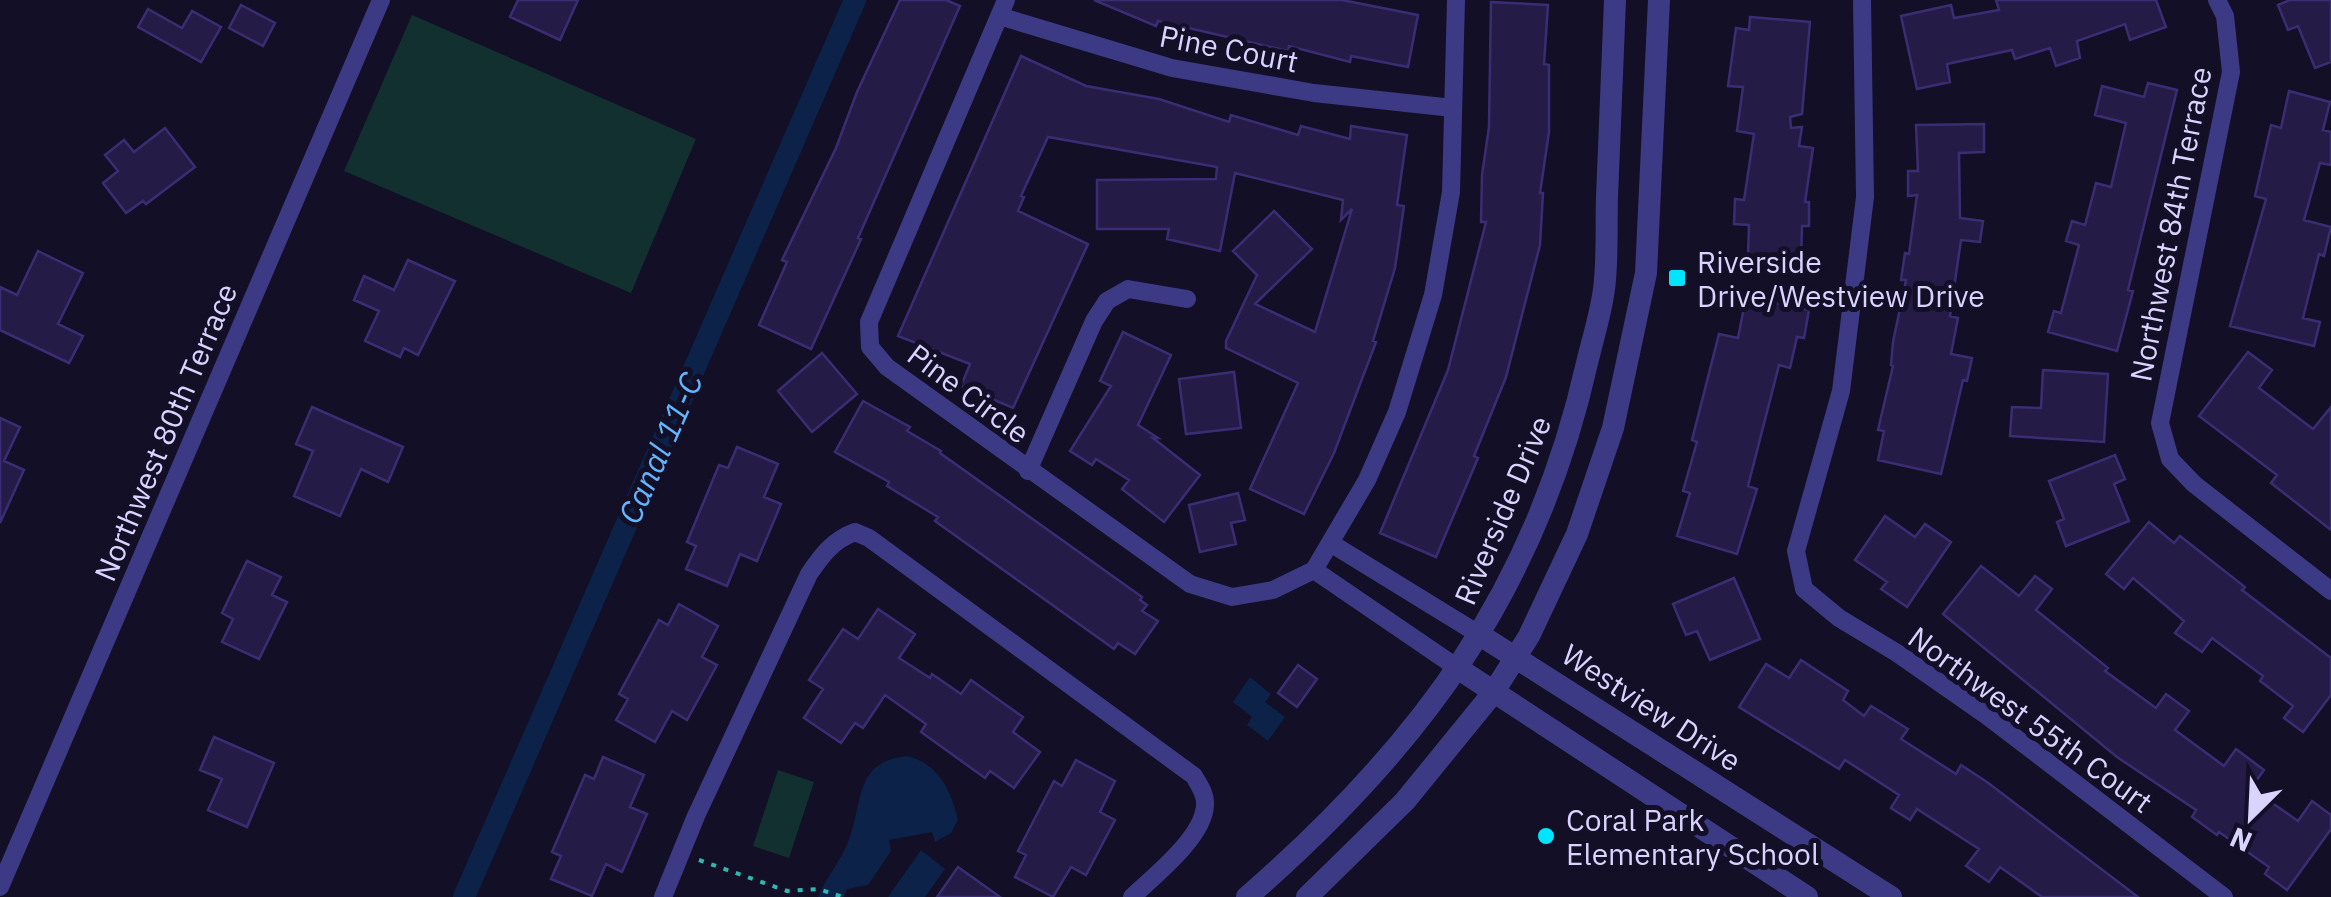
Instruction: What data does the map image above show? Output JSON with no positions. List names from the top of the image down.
{
  "streets": {
    "street": [
      "Pine Court",
      "Northwest 84th Terrace",
      "Pine Circle",
      "Northwest 80th Terrace",
      "Riverside Drive",
      "Westview Drive",
      "Northwest 55th Court"
    ]
  },
  "crossings": [
    ["Pine Court", "Pine Circle"],
    ["Riverside Drive", "Westview Drive"]
  ],
  "water": ["Canal 11-C"],
  "places": {
    "transit": ["Riverside Drive/Westview Drive"],
    "other": ["Coral Park Elementary School"]
  },
  "north": "bottom left"
}
